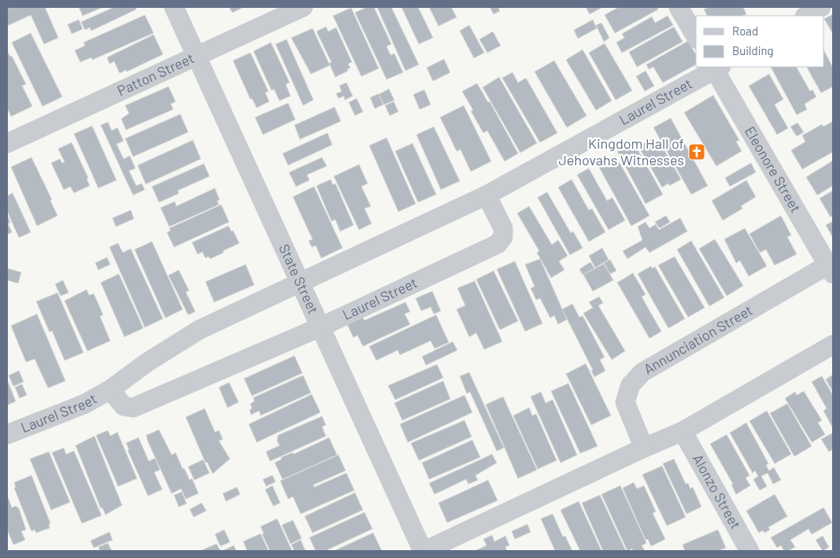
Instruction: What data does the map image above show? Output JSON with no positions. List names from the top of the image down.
{
  "streets": {
    "street": [
      "Patton Street",
      "Laurel Street",
      "Eleonore Street",
      "State Street",
      "Annunciation Street",
      "Alonzo Street"
    ]
  },
  "crossings": [
    ["Patton Street", "State Street"],
    ["Laurel Street", "Eleonore Street"],
    ["Laurel Street", "State Street"],
    ["Eleonore Street", "Annunciation Street"]
  ],
  "places": {
    "church": ["Kingdom Hall of Jehovahs Witnesses"]
  },
  "legend": ["Road", "Building"]
}
